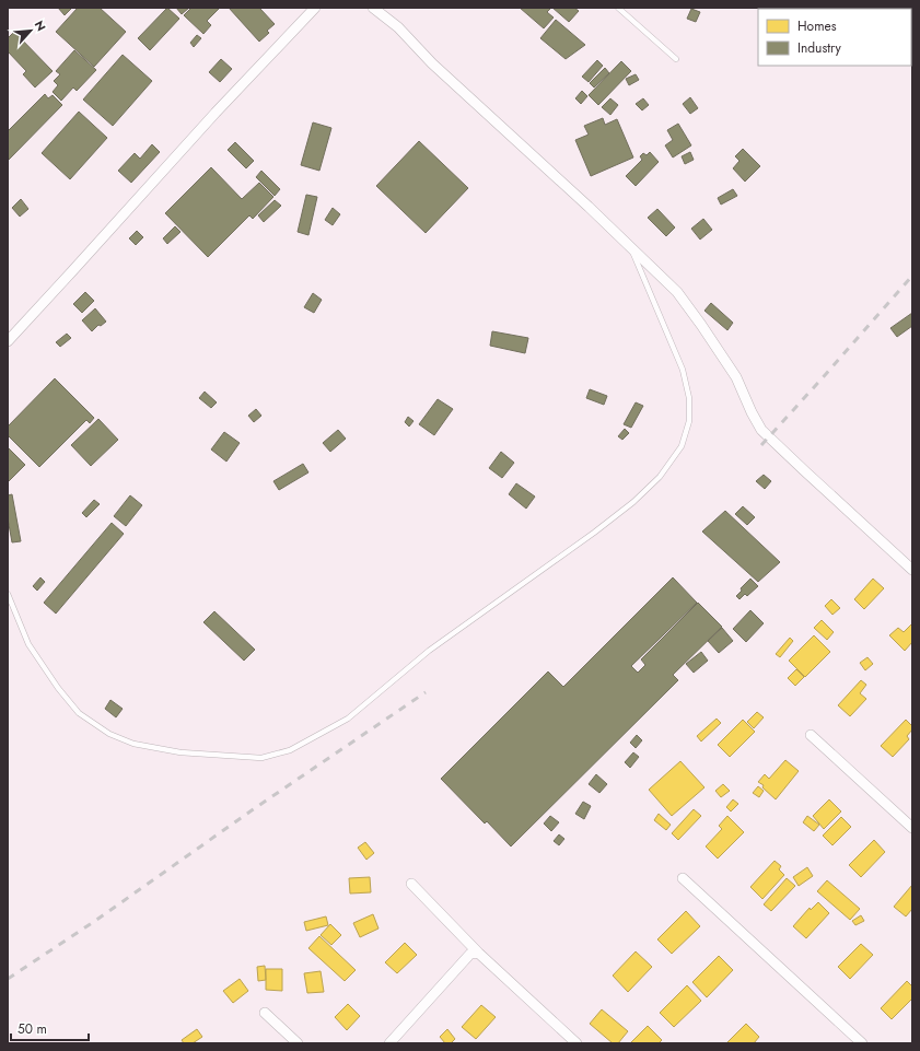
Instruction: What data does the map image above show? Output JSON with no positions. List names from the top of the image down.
{
  "legend": ["Homes", "Industry"],
  "scale_bar": "50 m",
  "north": "top right"
}
